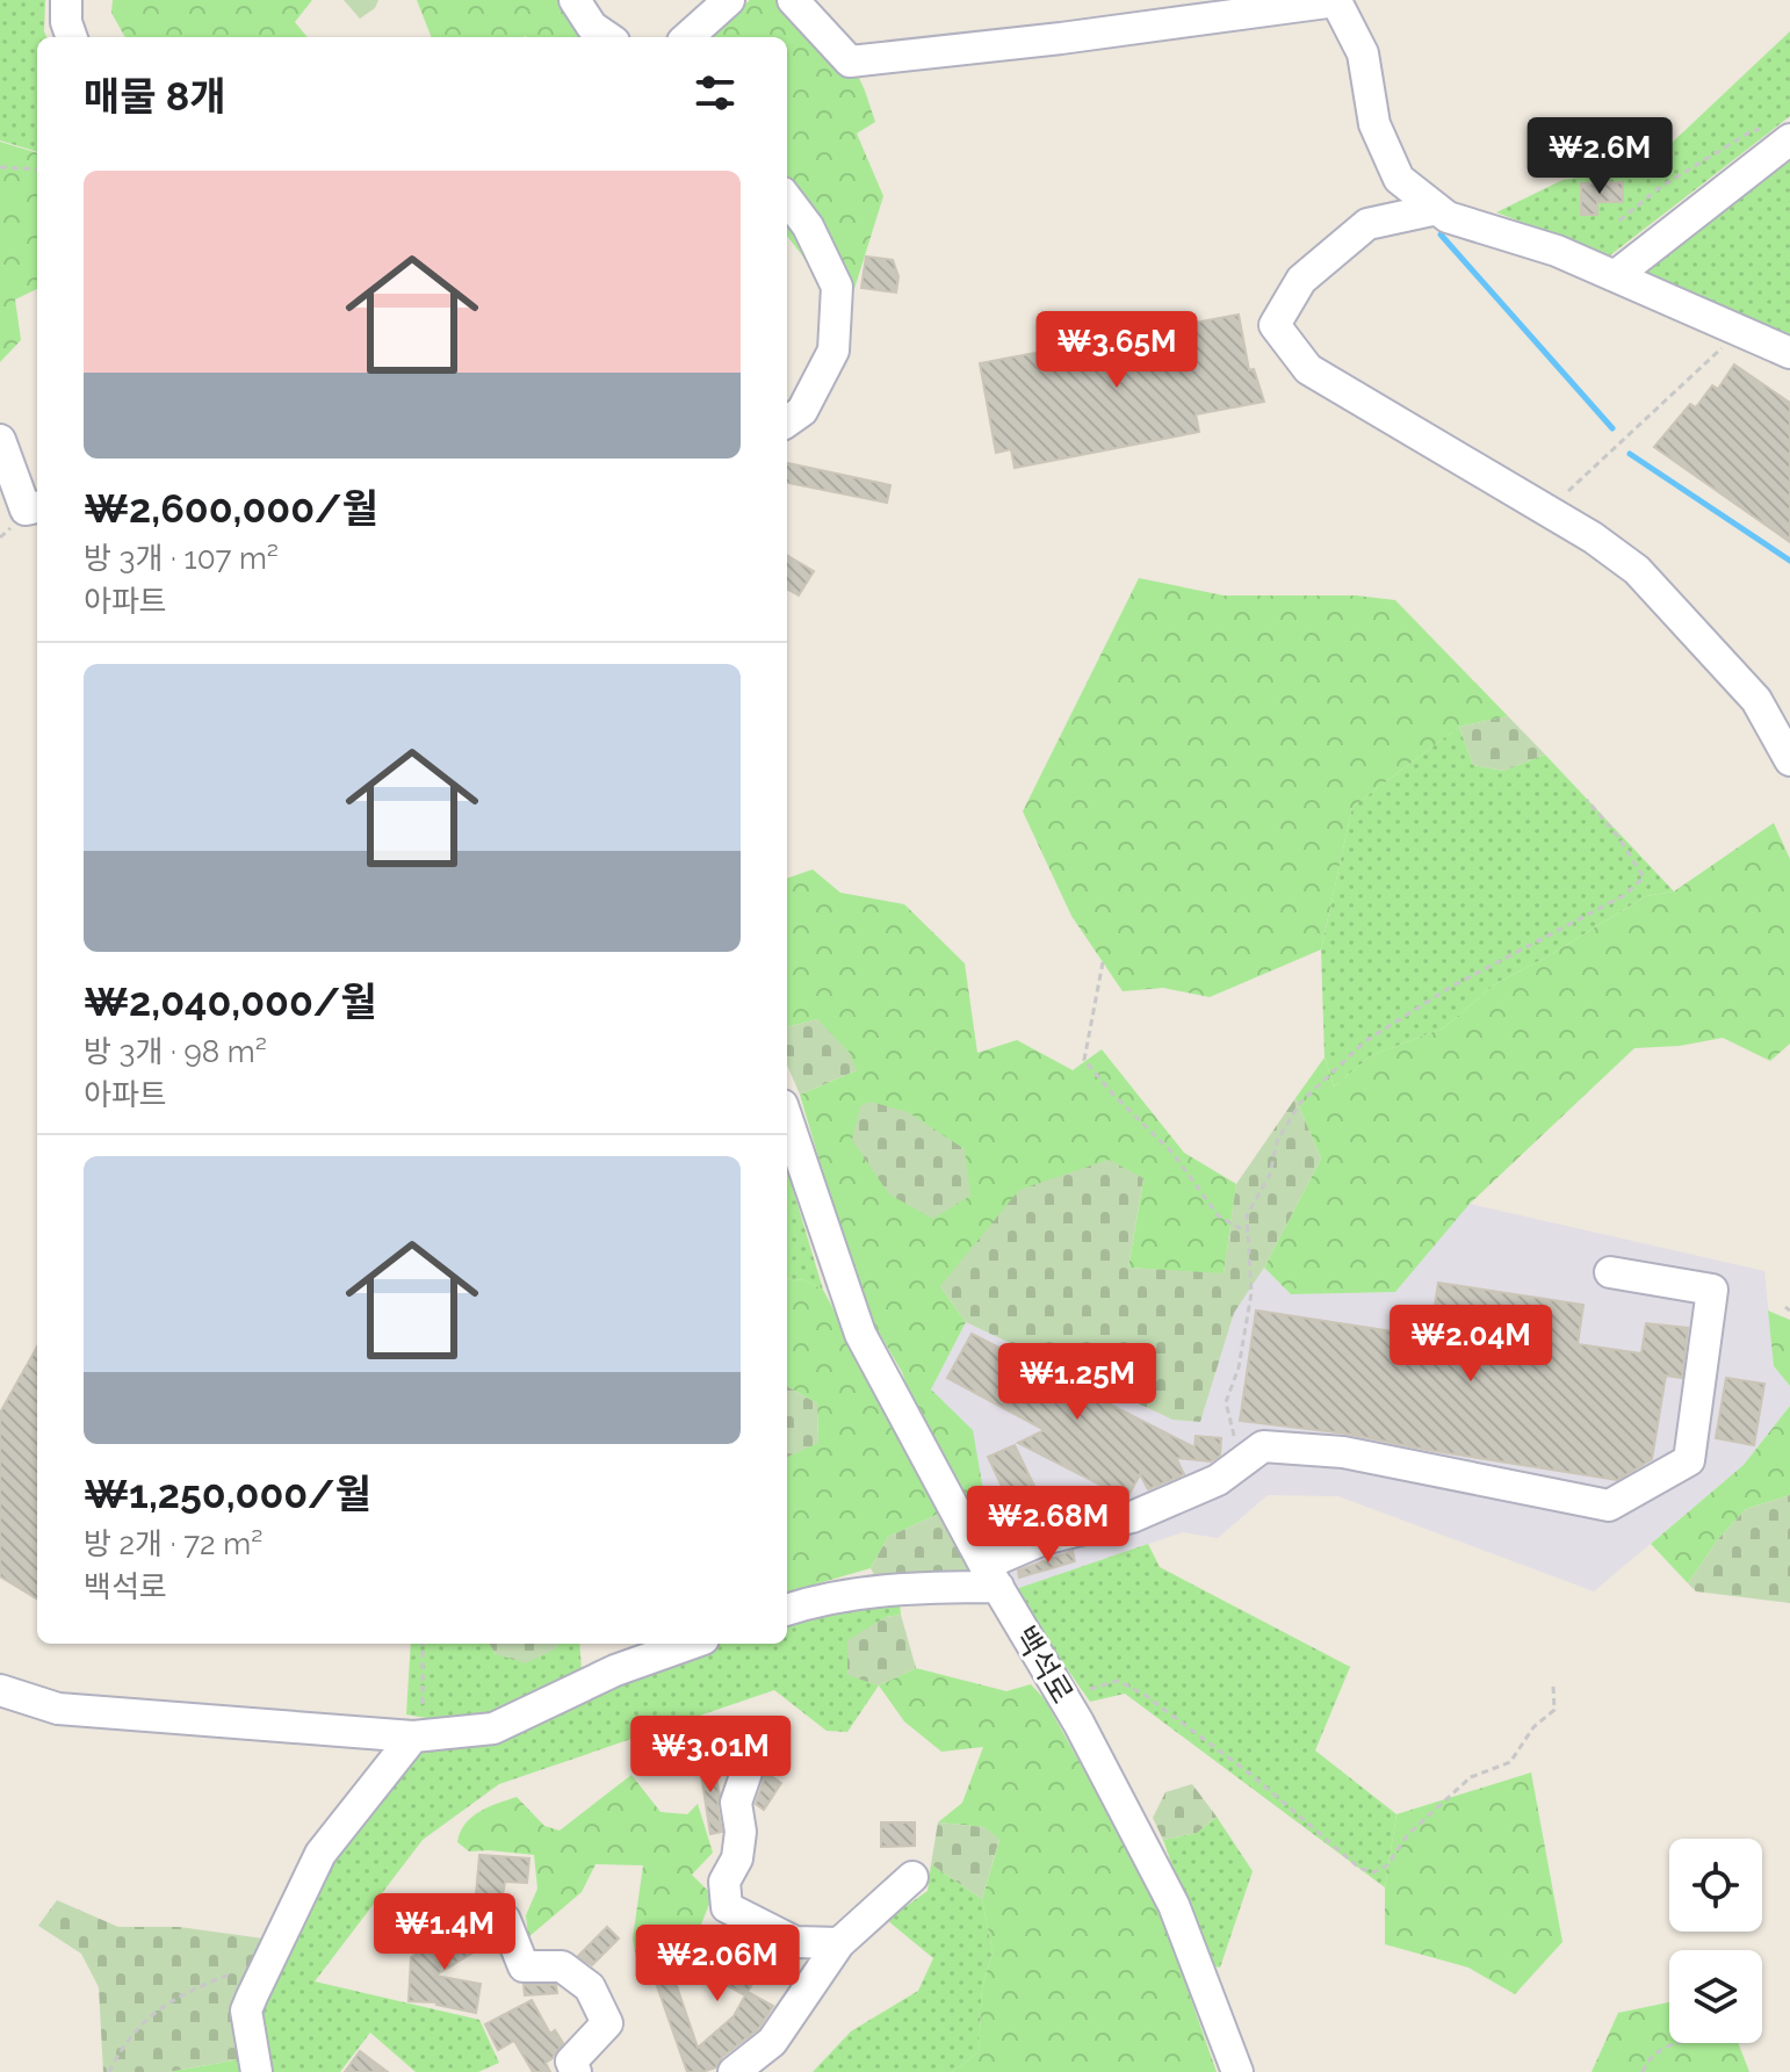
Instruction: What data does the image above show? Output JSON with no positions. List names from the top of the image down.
{
  "streets": {
    "street": ["백석로"]
  },
  "page": {
    "heading": "매물 8개",
    "price": [
      "₩2.6M",
      "₩3.65M",
      "₩2.04M",
      "₩1.25M",
      "₩2.68M",
      "₩3.01M",
      "₩1.4M",
      "₩2.06M"
    ],
    "list": [
      {
        "name": "₩2,600,000/월",
        "note": "방 3개 · 107 m² · 아파트"
      },
      {
        "name": "₩2,040,000/월",
        "note": "방 3개 · 98 m² · 아파트"
      },
      {
        "name": "₩1,250,000/월",
        "note": "방 2개 · 72 m² · 백석로"
      }
    ]
  }
}
